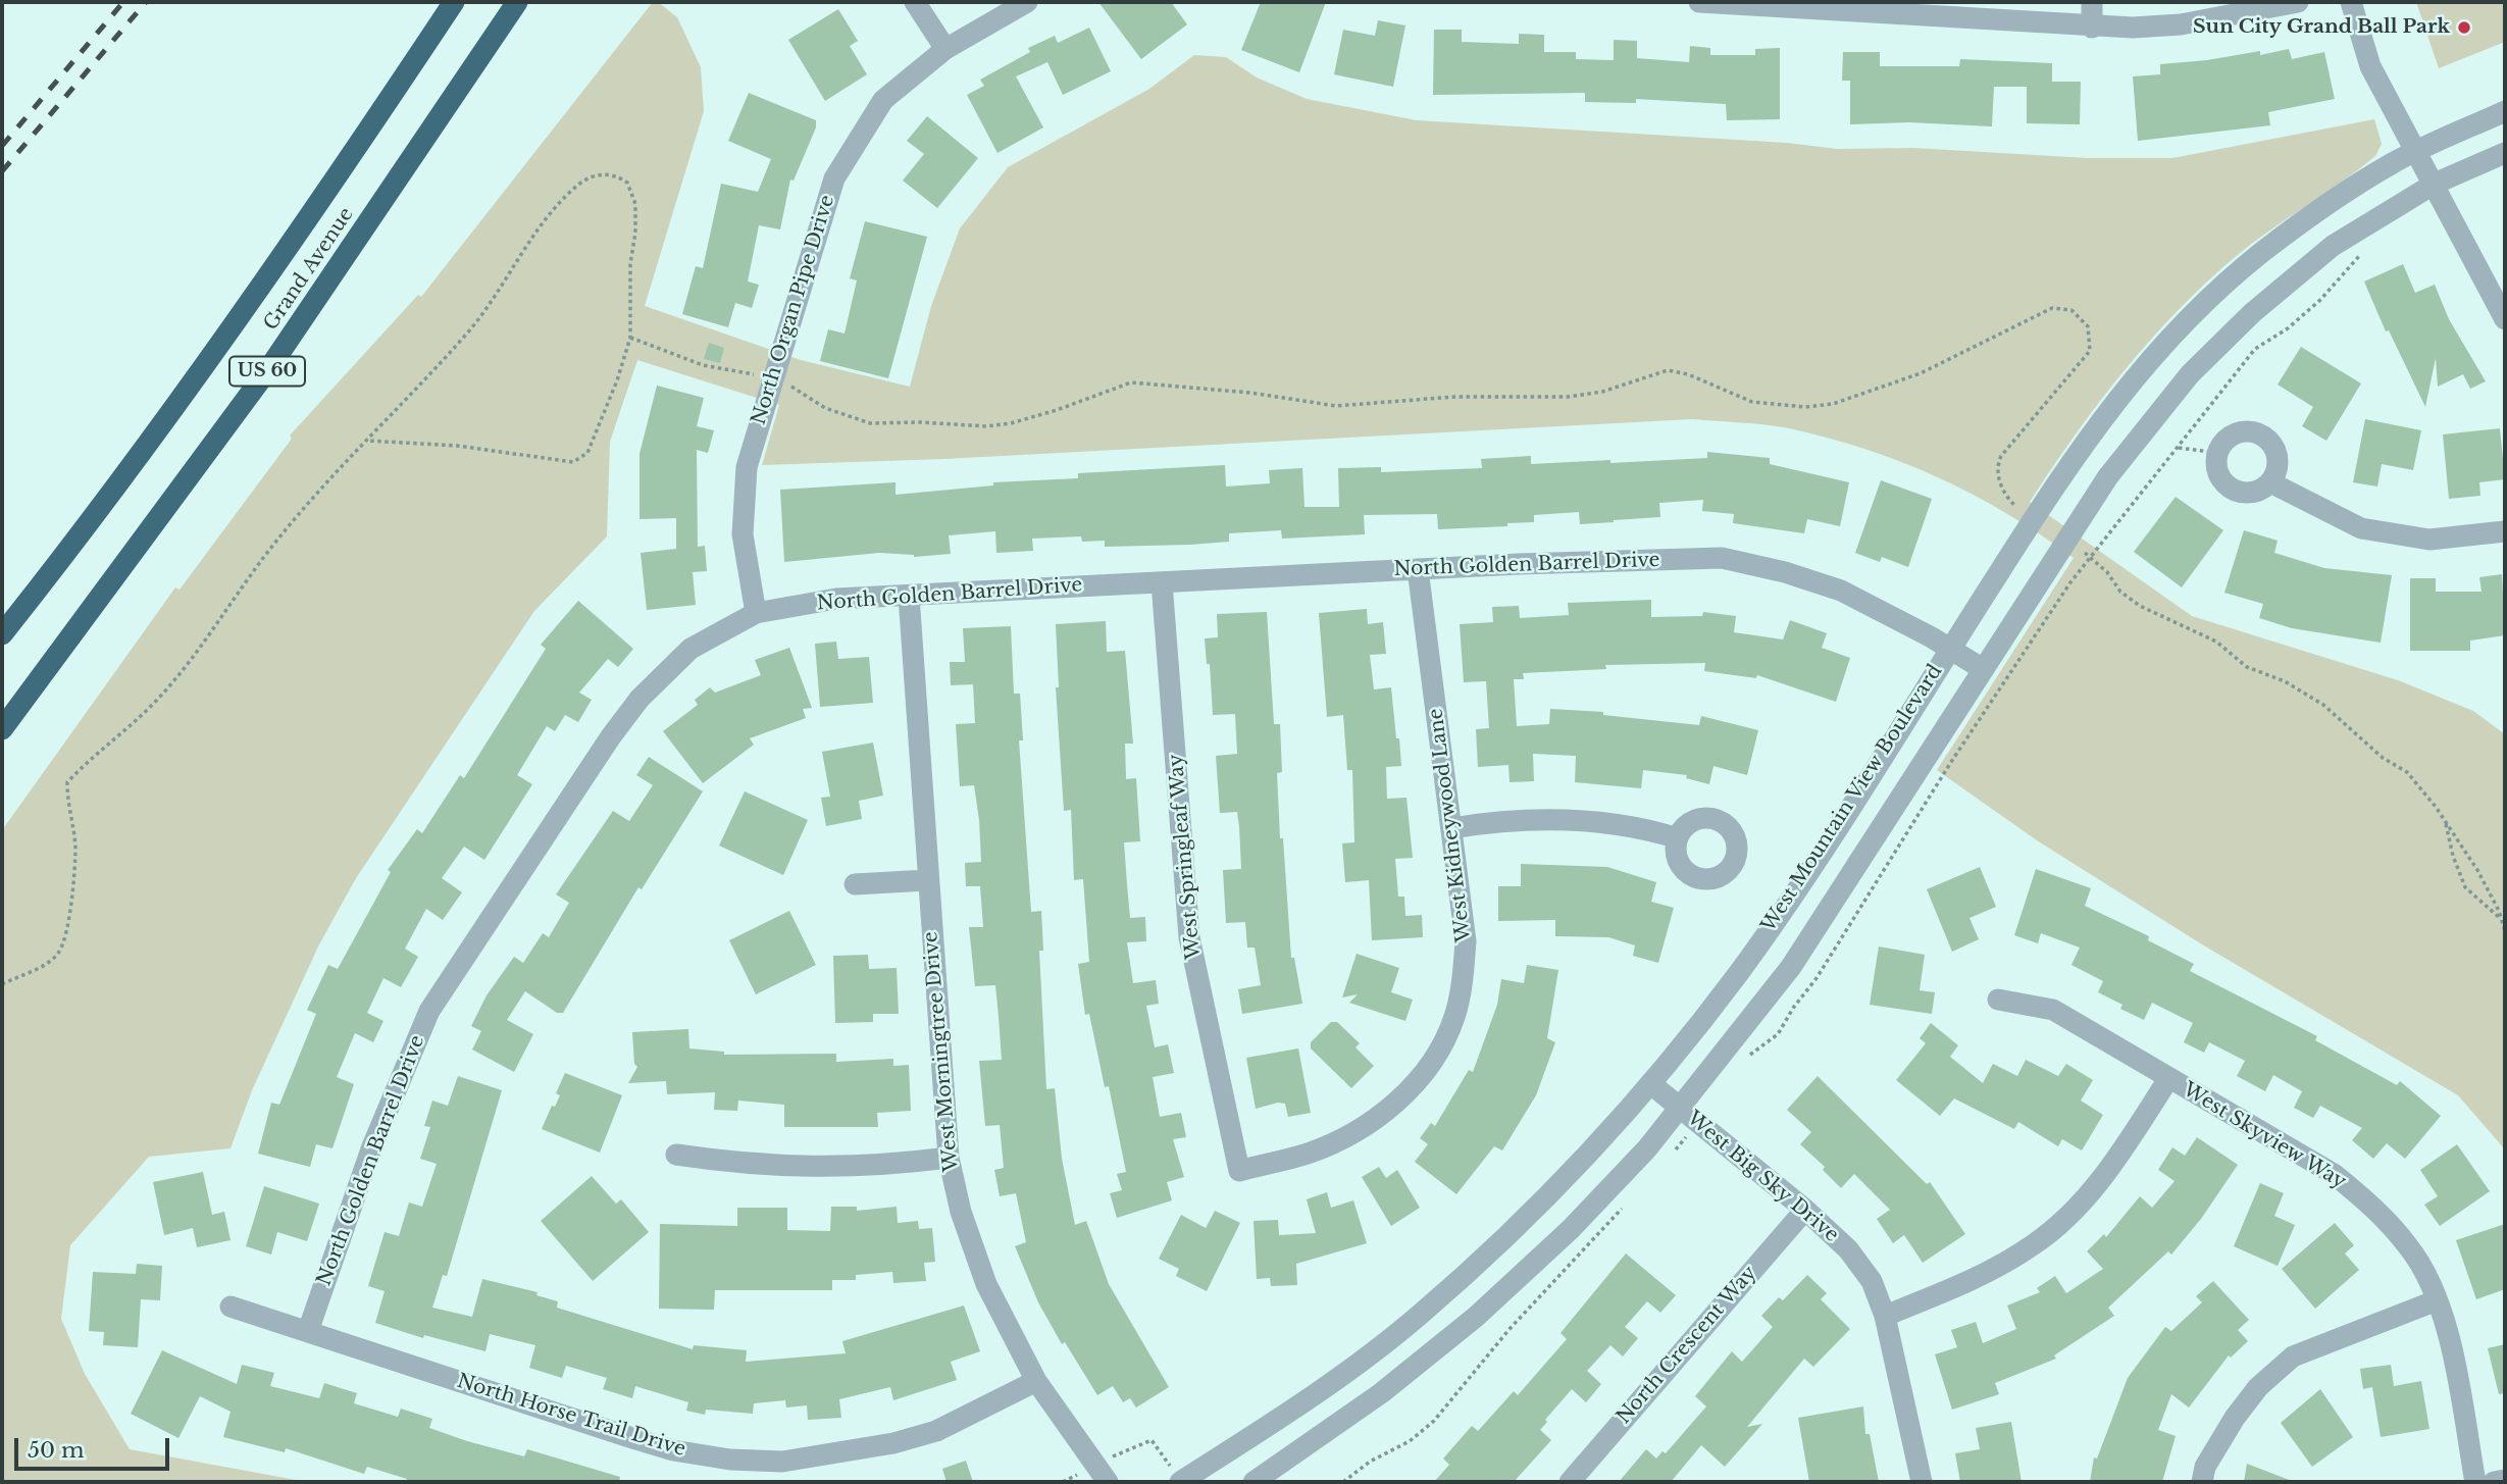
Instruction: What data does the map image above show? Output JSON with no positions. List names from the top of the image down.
{
  "streets": {
    "highway": ["Grand Avenue", "US 60"],
    "street": [
      "North Organ Pipe Drive",
      "North Golden Barrel Drive",
      "West Mountain View Boulevard",
      "West Kidneywood Lane",
      "West Springleaf Way",
      "West Morningtree Drive",
      "West Skyview Way",
      "West Big Sky Drive",
      "North Crescent Way",
      "North Horse Trail Drive"
    ]
  },
  "crossings": [
    ["North Organ Pipe Drive", "North Golden Barrel Drive"],
    ["North Golden Barrel Drive", "West Mountain View Boulevard"],
    ["North Golden Barrel Drive", "West Kidneywood Lane"],
    ["North Golden Barrel Drive", "West Springleaf Way"],
    ["North Golden Barrel Drive", "West Morningtree Drive"],
    ["North Golden Barrel Drive", "North Horse Trail Drive"],
    ["West Mountain View Boulevard", "West Big Sky Drive"],
    ["West Kidneywood Lane", "West Springleaf Way"],
    ["West Morningtree Drive", "North Horse Trail Drive"],
    ["West Big Sky Drive", "North Crescent Way"]
  ],
  "places": ["Sun City Grand Ball Park"],
  "scale_bar": "50 m"
}
